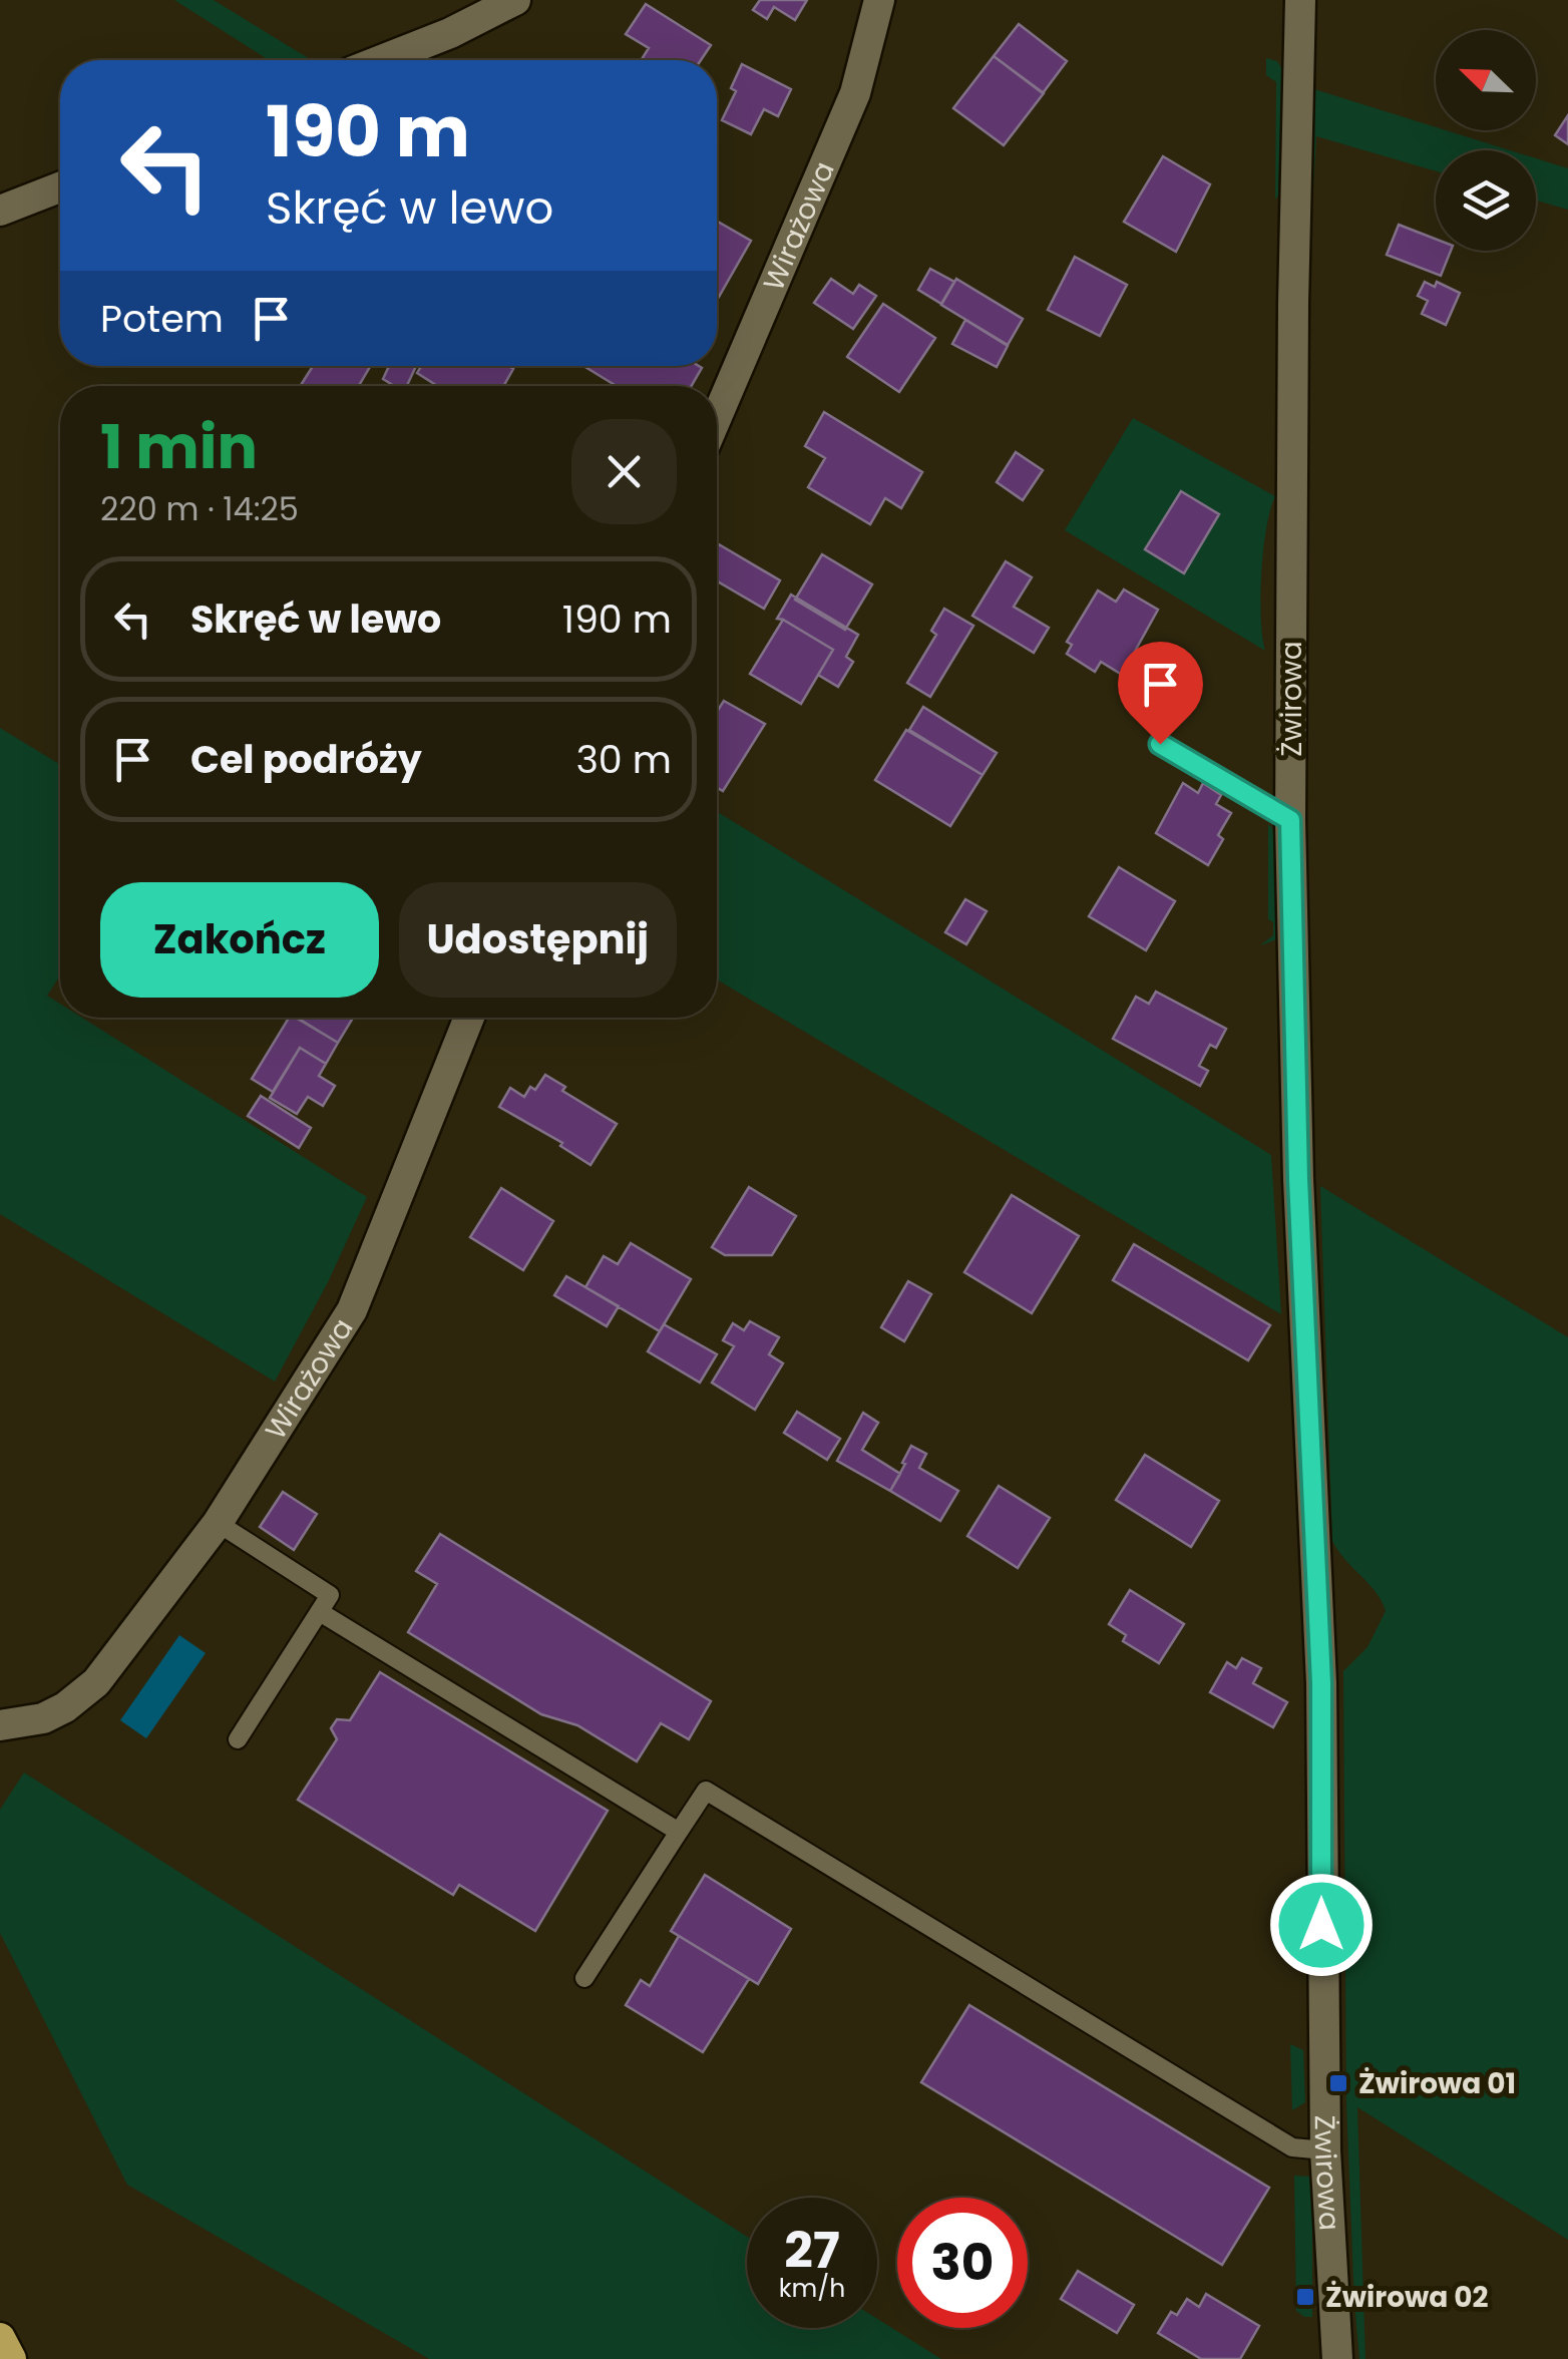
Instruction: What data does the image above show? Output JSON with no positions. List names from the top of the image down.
{
  "streets": {
    "street": ["Wirażowa", "Żwirowa"]
  },
  "places": {
    "transit": ["Żwirowa 01", "Żwirowa 02"]
  },
  "north": "top left",
  "page": {
    "turn": ["190 m", "Skręć w lewo"],
    "then": "Potem",
    "heading": ["1 min", "220 m · 14:25"],
    "list": [
      {
        "name": "Skręć w lewo",
        "value": "190 m"
      },
      {
        "name": "Cel podróży",
        "value": "30 m"
      }
    ],
    "buttons": ["Zakończ", "Udostępnij"],
    "speed": "27 km/h",
    "limit": "30"
  }
}
